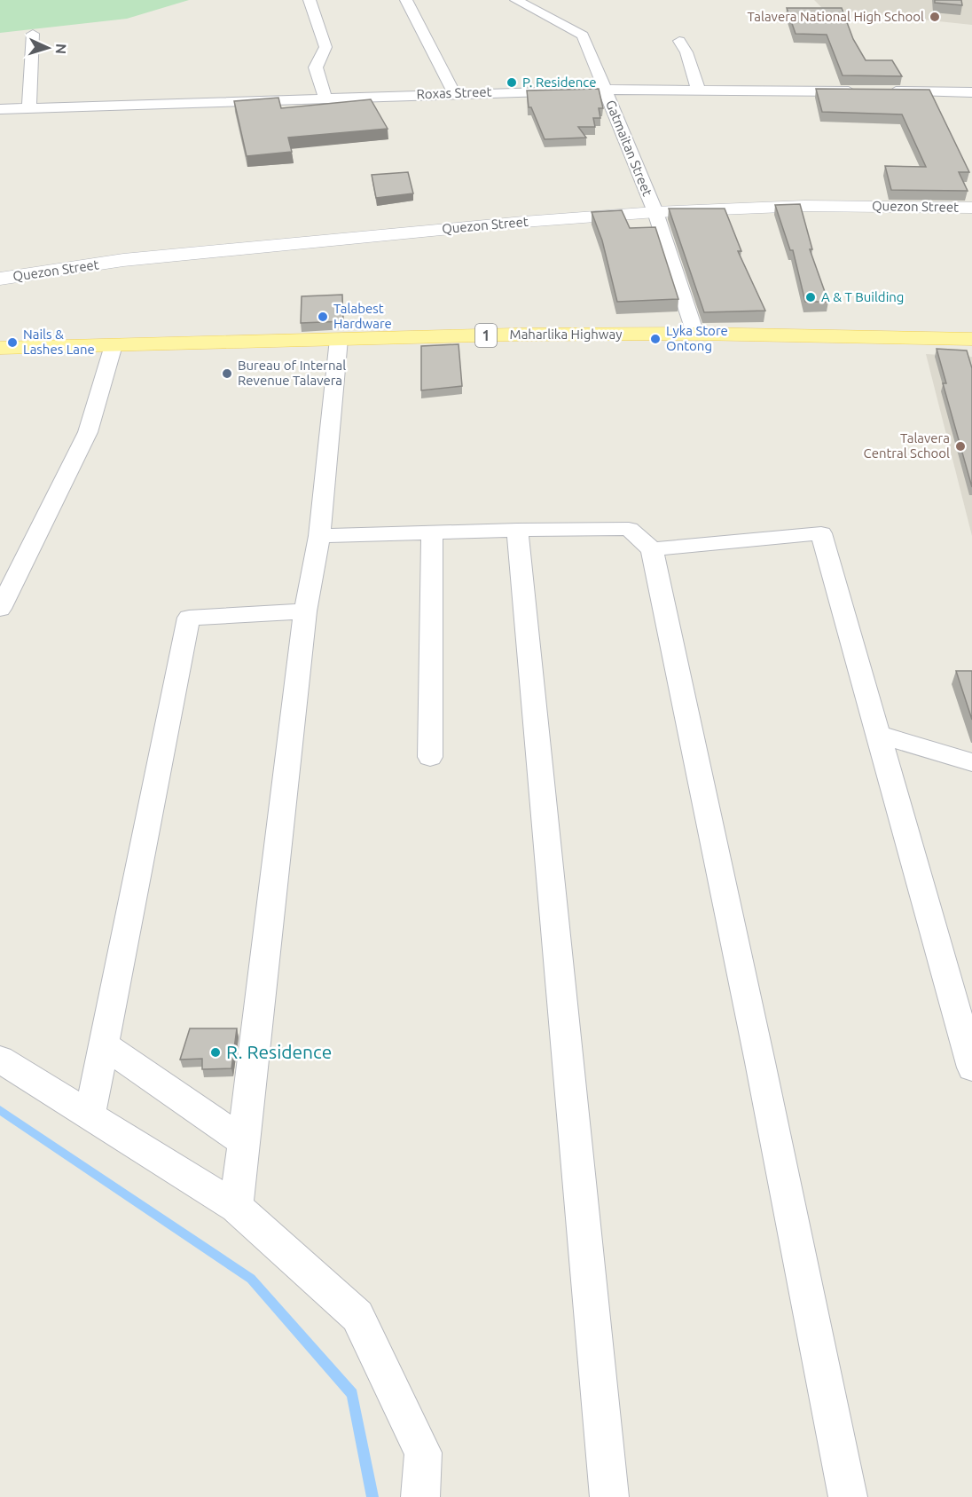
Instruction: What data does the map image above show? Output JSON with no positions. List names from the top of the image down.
{
  "streets": {
    "main road": ["Maharlika Highway", "1"],
    "street": ["Roxas Street", "Gatmaitan Street", "Quezon Street"]
  },
  "crossings": [
    ["Roxas Street", "Gatmaitan Street"],
    ["Gatmaitan Street", "Quezon Street"],
    ["Gatmaitan Street", "Maharlika Highway"]
  ],
  "places": [
    "Talavera National High School",
    "P. Residence",
    "A & T Building",
    "Talabest Hardware",
    "Lyka Store Ontong",
    "Nails & Lashes Lane",
    "Bureau of Internal Revenue Talavera",
    "Talavera Central School",
    "R. Residence"
  ],
  "north": "right"
}
